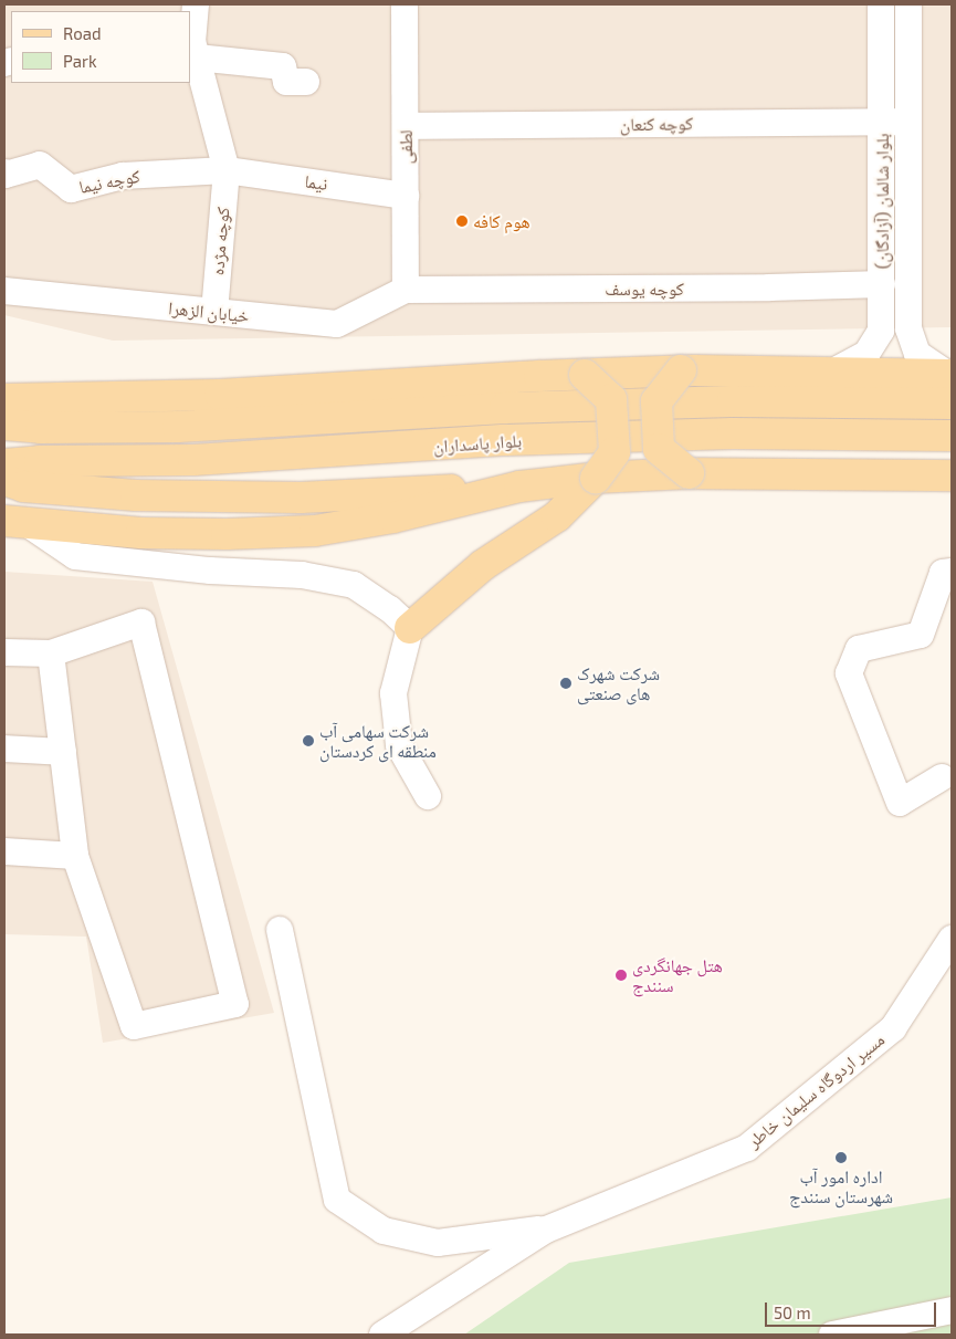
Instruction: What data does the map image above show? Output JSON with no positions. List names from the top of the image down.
{
  "streets": {
    "main road": ["بلوار پاسداران"],
    "street": [
      "کوچه کنعان",
      "لطفی",
      "کوچه نیما",
      "نیما",
      "بلوار شالمان (آزادگان)",
      "کوچه مژده",
      "کوچه یوسف",
      "خیابان الزهرا",
      "مسیر اردوگاه سلیمان خاطر"
    ]
  },
  "crossings": [
    ["کوچه کنعان", "لطفی"],
    ["کوچه کنعان", "بلوار شالمان (آزادگان)"],
    ["لطفی", "نیما"],
    ["لطفی", "کوچه یوسف"],
    ["لطفی", "خیابان الزهرا"],
    ["کوچه نیما", "نیما"],
    ["کوچه نیما", "کوچه مژده"],
    ["نیما", "کوچه مژده"],
    ["بلوار شالمان (آزادگان)", "کوچه یوسف"],
    ["بلوار شالمان (آزادگان)", "بلوار پاسداران"],
    ["کوچه مژده", "خیابان الزهرا"],
    ["کوچه یوسف", "خیابان الزهرا"]
  ],
  "places": [
    "هوم کافه",
    "شرکت شهرک های صنعتی",
    "شرکت سهامی آب منطقه ای کردستان",
    "هتل جهانگردی سنندج",
    "اداره امور آب شهرستان سنندج"
  ],
  "legend": ["Road", "Park"],
  "scale_bar": "50 m"
}
